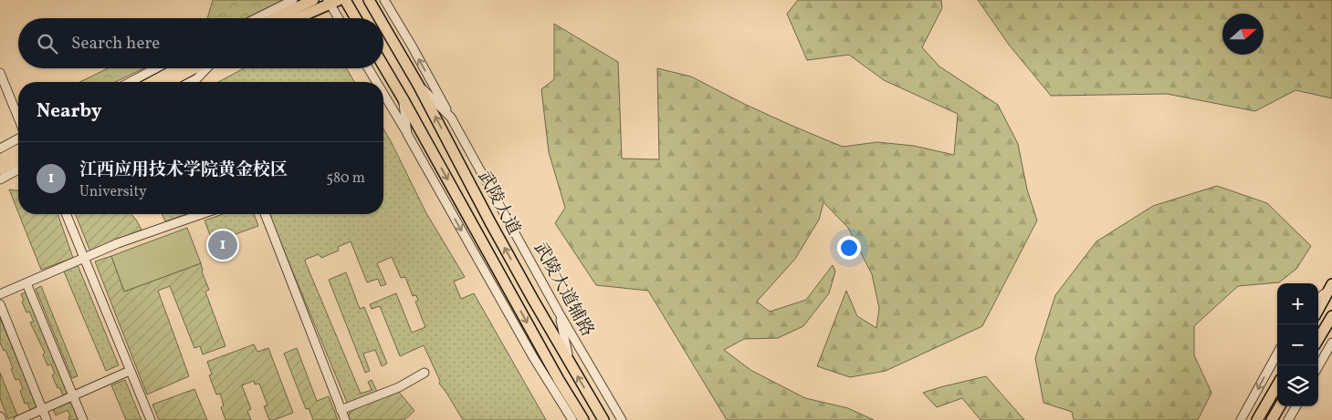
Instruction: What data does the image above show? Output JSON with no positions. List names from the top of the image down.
{
  "streets": {
    "main road": ["武陵大道"],
    "street": ["武陵大道辅路"]
  },
  "crossings": [
    ["武陵大道", "武陵大道辅路"]
  ],
  "north": "right",
  "page": {
    "search": "Search here",
    "heading": "Nearby",
    "list": [
      {
        "mark": "1",
        "name": "江西应用技术学院黄金校区",
        "note": "University",
        "value": "580 m"
      }
    ],
    "pins": "1",
    "map_buttons": ["+", "−"]
  }
}
